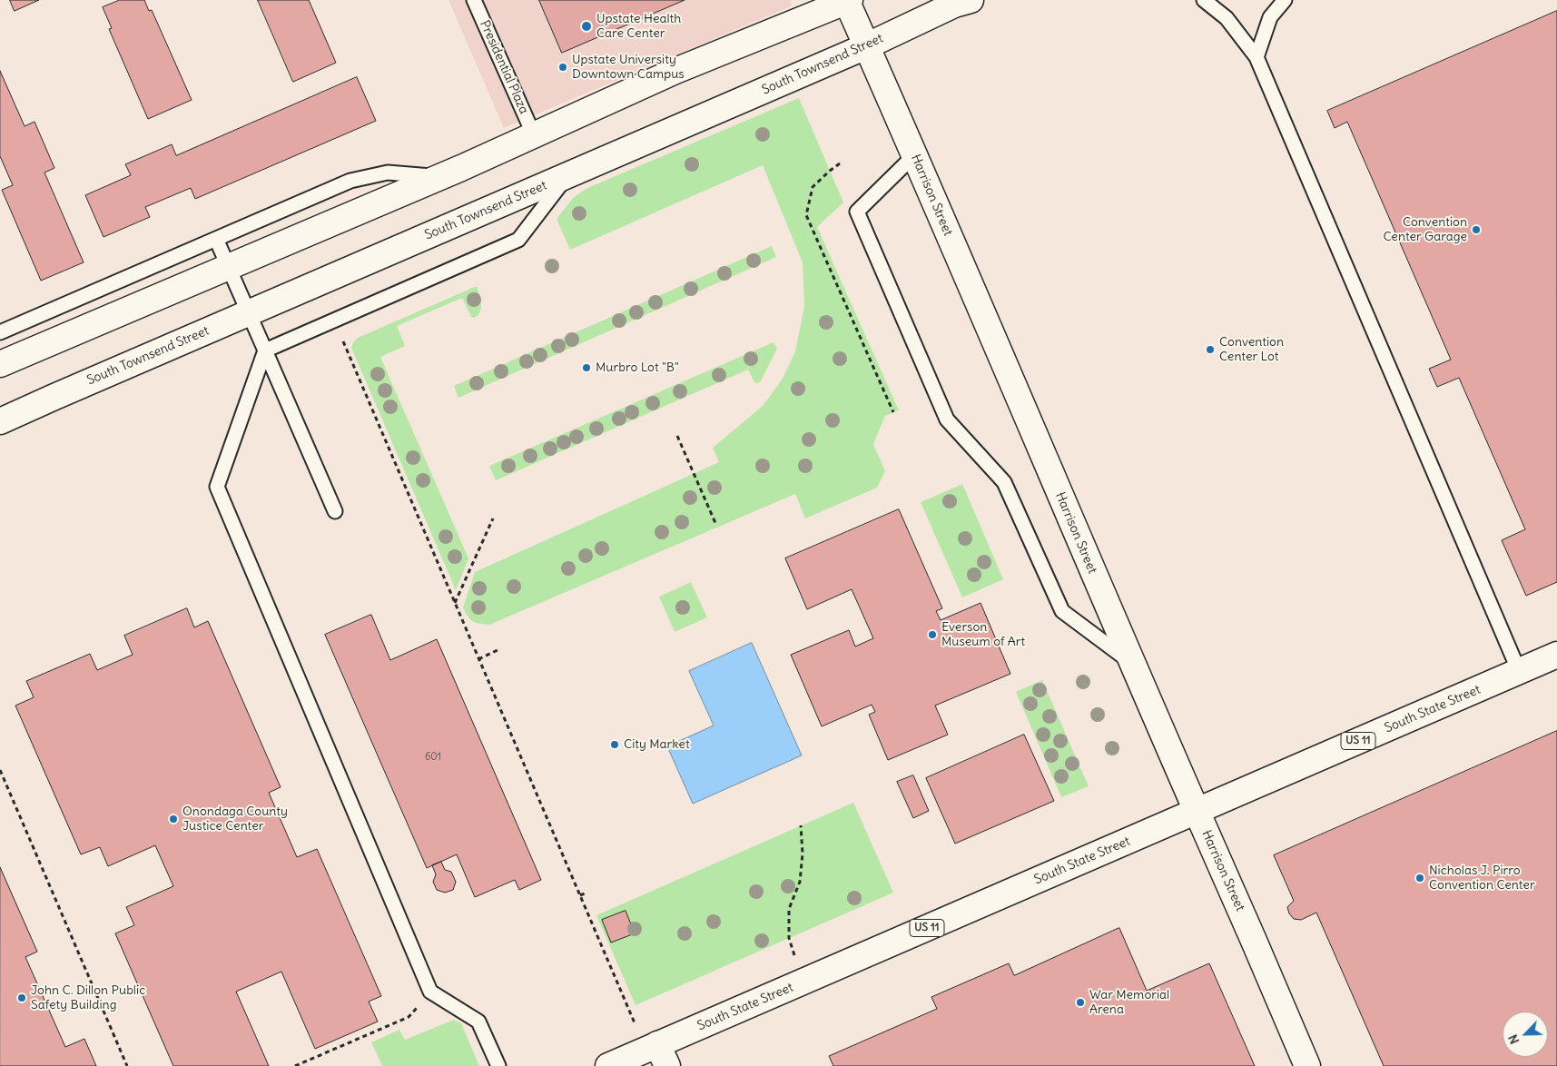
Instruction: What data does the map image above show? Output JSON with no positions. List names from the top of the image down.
{
  "streets": {
    "main road": [
      "South Townsend Street",
      "Harrison Street",
      "South State Street",
      "US 11"
    ],
    "lane": ["Presidential Plaza"]
  },
  "crossings": [
    ["South Townsend Street", "Harrison Street"],
    ["Harrison Street", "South State Street"]
  ],
  "places": [
    "Upstate Health Care Center",
    "Upstate University Downtown Campus",
    "Convention Center Garage",
    "Convention Center Lot",
    "Murbro Lot \"B\"",
    "Everson Museum of Art",
    "City Market",
    "Onondaga County Justice Center",
    "Nicholas J. Pirro Convention Center",
    "John C. Dillon Public Safety Building",
    "War Memorial Arena"
  ],
  "house_numbers": ["601"],
  "north": "bottom left"
}
